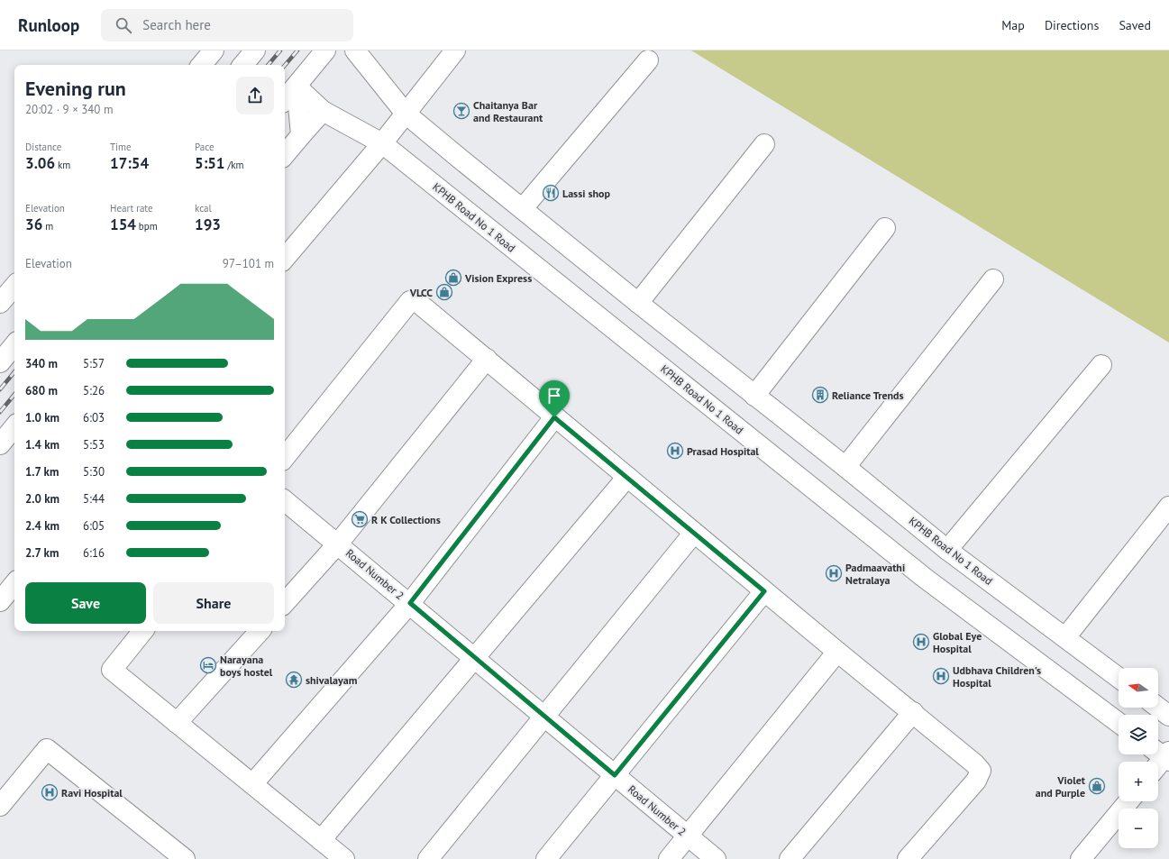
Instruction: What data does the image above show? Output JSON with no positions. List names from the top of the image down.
{
  "streets": {
    "main road": ["KPHB Road No 1 Road", "Road Number 2"]
  },
  "places": {
    "bar": ["Chaitanya Bar and Restaurant"],
    "restaurant": ["Lassi shop"],
    "shop": ["Vision Express", "VLCC", "Violet and Purple"],
    "building": ["Reliance Trends"],
    "hospital": [
      "Prasad Hospital",
      "Padmaavathi Netralaya",
      "Global Eye Hospital",
      "Udbhava Children's Hospital",
      "Ravi Hospital"
    ],
    "supermarket": ["R K Collections"],
    "hotel": ["Narayana boys hostel"],
    "temple": ["shivalayam"]
  },
  "north": "left",
  "page": {
    "header": "Runloop",
    "search": "Search here",
    "nav": ["Map", "Directions", "Saved"],
    "heading": ["Evening run", "20:02 · 9 × 340 m"],
    "stats": [
      ["Distance", "3.06 km"],
      ["Time", "17:54"],
      ["Pace", "5:51 /km"],
      ["Elevation", "36 m"],
      ["Heart rate", "154 bpm"],
      ["kcal", "193"]
    ],
    "chart": ["Elevation", "97–101 m"],
    "list": [
      {
        "name": "340 m",
        "note": "5:57"
      },
      {
        "name": "680 m",
        "note": "5:26"
      },
      {
        "name": "1.0 km",
        "note": "6:03"
      },
      {
        "name": "1.4 km",
        "note": "5:53"
      },
      {
        "name": "1.7 km",
        "note": "5:30"
      },
      {
        "name": "2.0 km",
        "note": "5:44"
      },
      {
        "name": "2.4 km",
        "note": "6:05"
      },
      {
        "name": "2.7 km",
        "note": "6:16"
      }
    ],
    "buttons": ["Save", "Share"],
    "map_buttons": ["+", "−"]
  }
}
